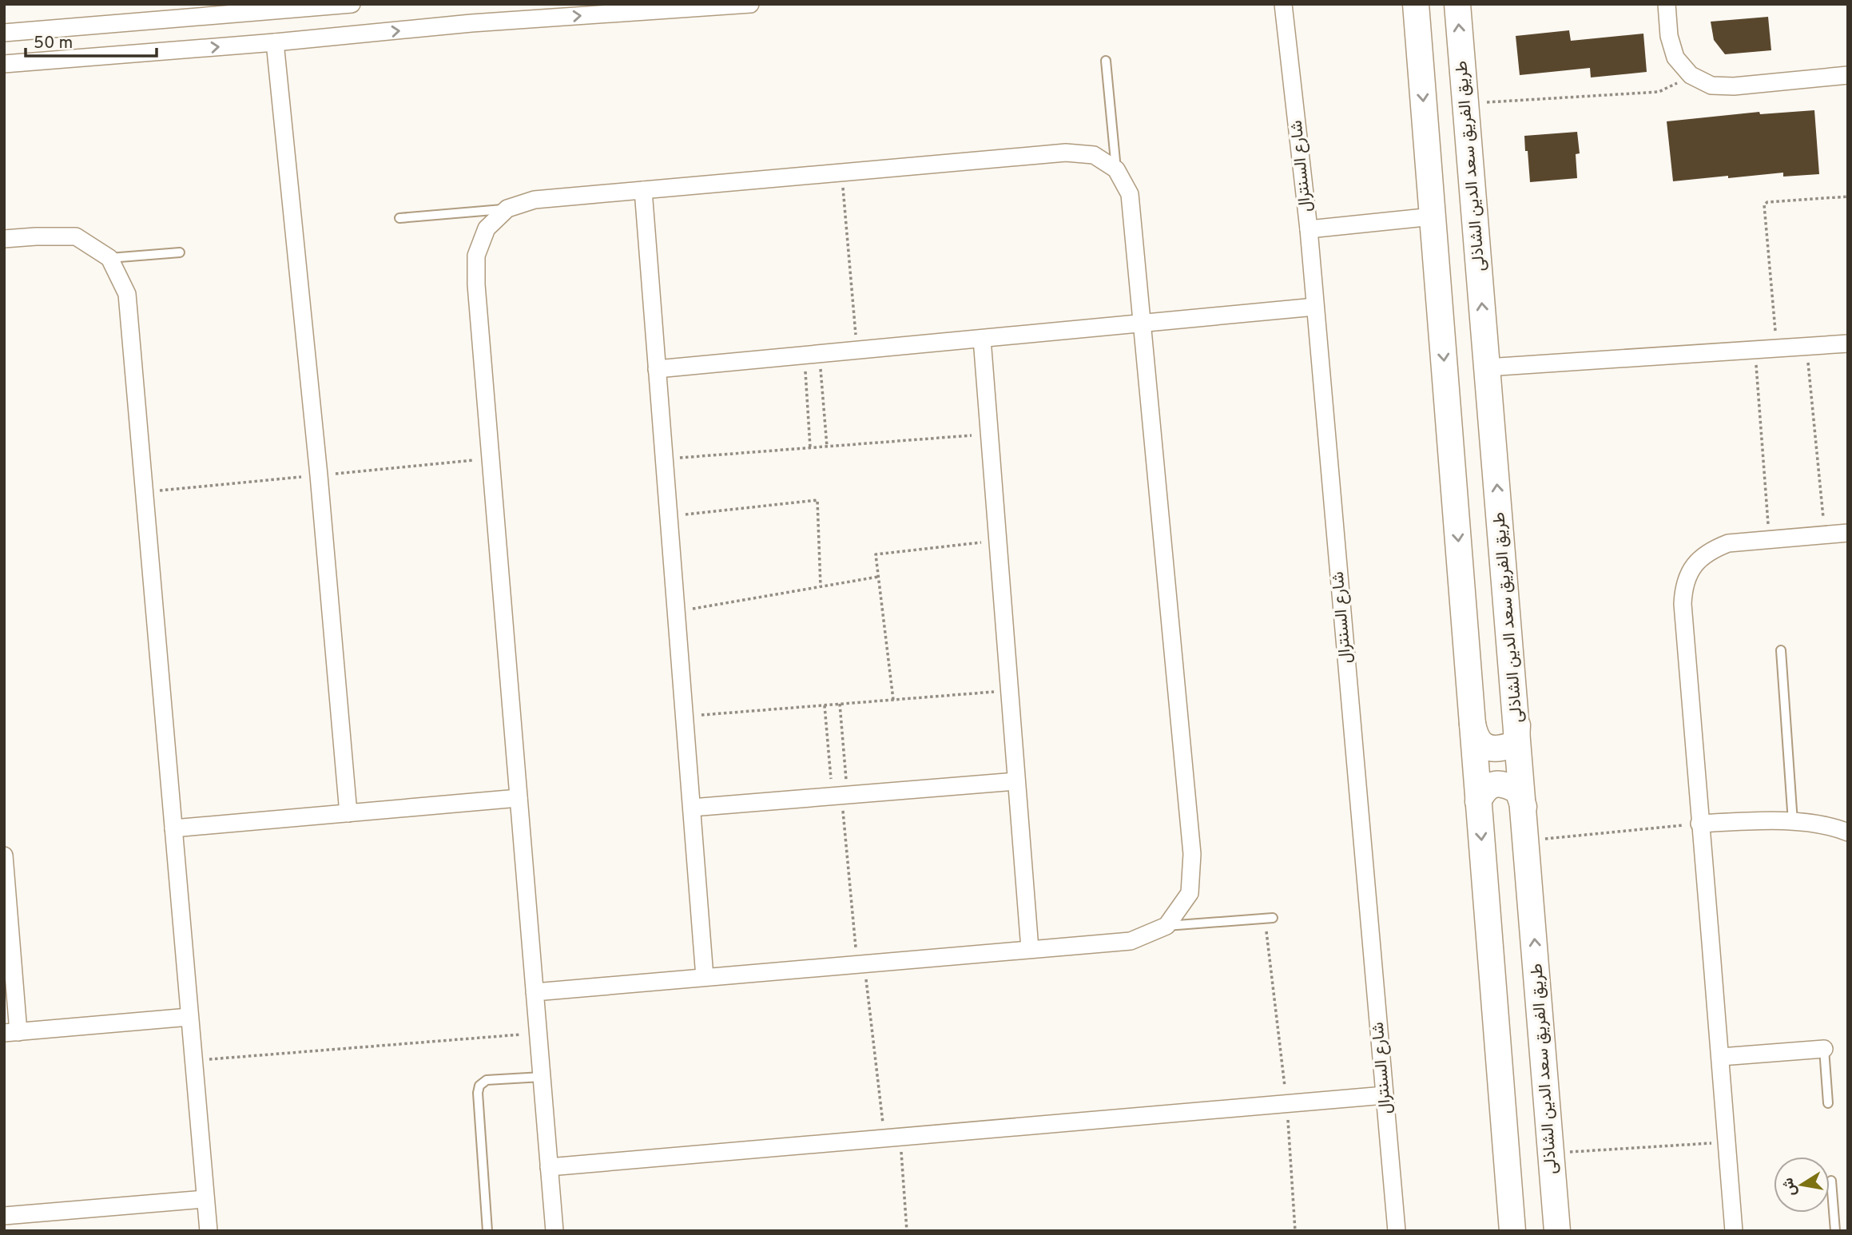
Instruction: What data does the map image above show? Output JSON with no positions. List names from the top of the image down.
{
  "streets": {
    "street": ["شارع السنترال", "طريق الفريق سعد الدين الشاذلى"]
  },
  "scale_bar": "50 m",
  "north": "left"
}
